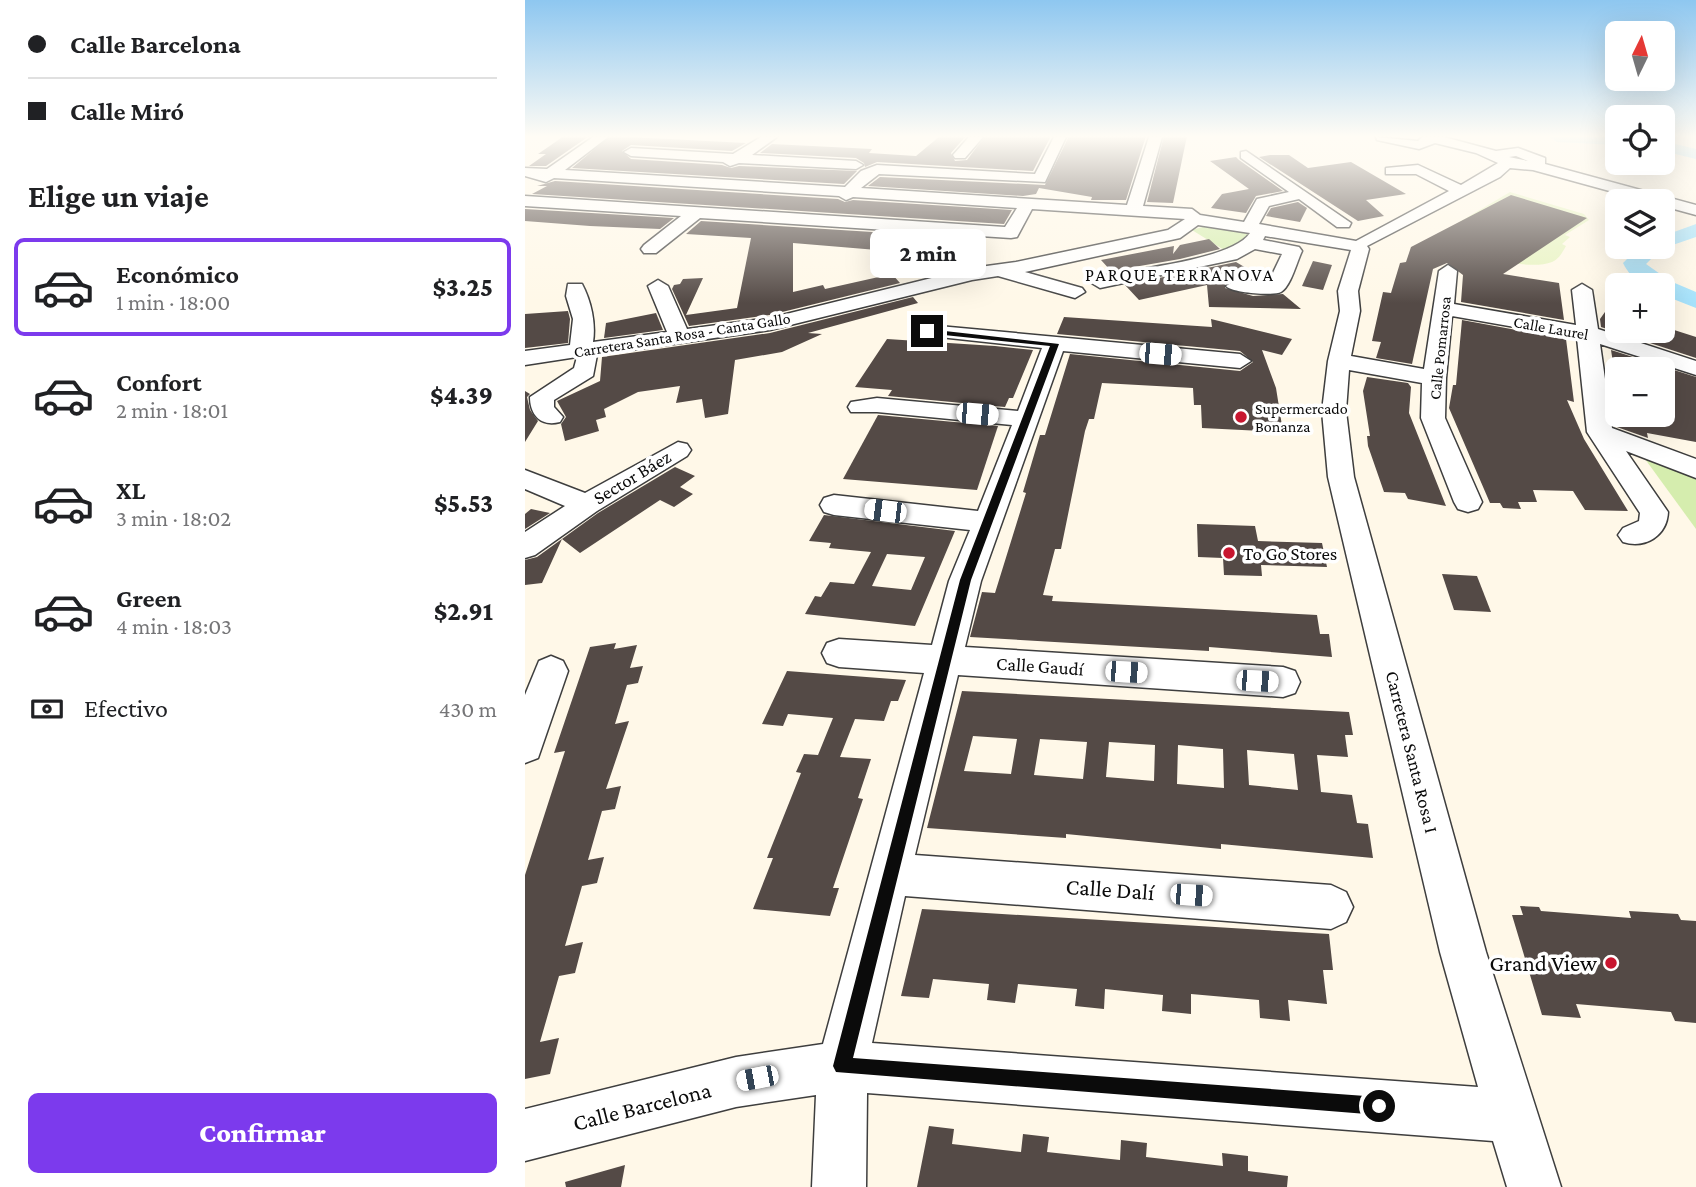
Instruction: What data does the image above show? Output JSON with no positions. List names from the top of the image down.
{
  "streets": {
    "street": [
      "Calle Laurel",
      "Carretera Santa Rosa - Canta Gallo",
      "Calle Pomarrosa",
      "Sector Báez",
      "Calle Gaudí",
      "Carretera Santa Rosa I",
      "Calle Dalí",
      "Calle Barcelona"
    ]
  },
  "crossings": [
    ["Calle Laurel", "Calle Pomarrosa"],
    ["Carretera Santa Rosa I", "Calle Barcelona"]
  ],
  "districts": ["PARQUE TERRANOVA"],
  "places": ["Supermercado Bonanza", "To Go Stores", "Grand View"],
  "north": "top",
  "page": {
    "banner": ["Calle Barcelona", "Calle Miró"],
    "map_buttons": ["+", "−"],
    "heading": "Elige un viaje",
    "bubble": "2 min",
    "list": [
      {
        "name": "Económico",
        "note": "1 min · 18:00",
        "value": "$3.25"
      },
      {
        "name": "Confort",
        "note": "2 min · 18:01",
        "value": "$4.39"
      },
      {
        "name": "XL",
        "note": "3 min · 18:02",
        "value": "$5.53"
      },
      {
        "name": "Green",
        "note": "4 min · 18:03",
        "value": "$2.91"
      }
    ],
    "pay": ["Efectivo", "430 m"],
    "buttons": "Confirmar"
  }
}
